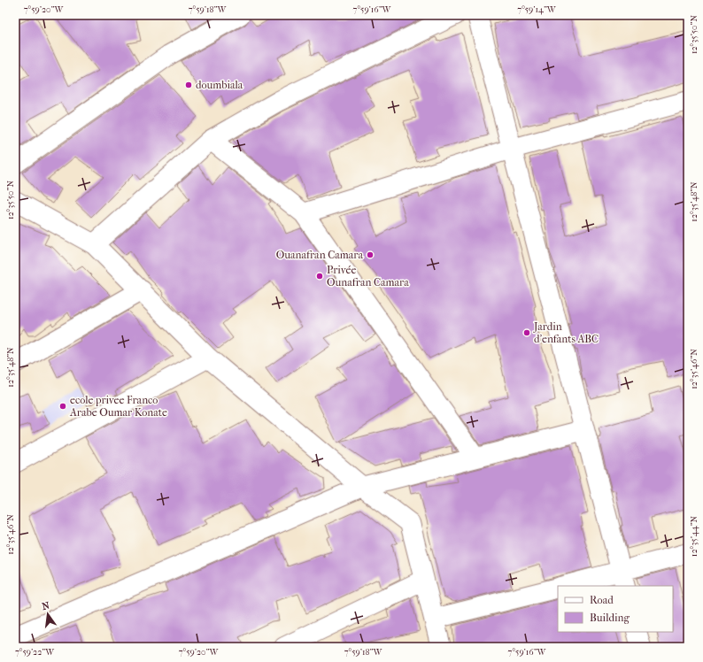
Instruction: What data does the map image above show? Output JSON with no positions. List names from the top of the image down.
{
  "places": [
    "doumbiala",
    "Ouanafran Camara",
    "Privée Ounafran Camara",
    "Jardin d'enfants ABC",
    "ecole privee Franco Arabe Oumar Konate"
  ],
  "legend": ["Road", "Building"],
  "north": "top",
  "coordinates": [
    "7°59'20\"W",
    "7°59'18\"W",
    "7°59'16\"W",
    "7°59'14\"W",
    "12°35'50\"N",
    "12°35'48\"N",
    "12°35'46\"N",
    "12°35'44\"N",
    "7°59'22\"W"
  ]
}
